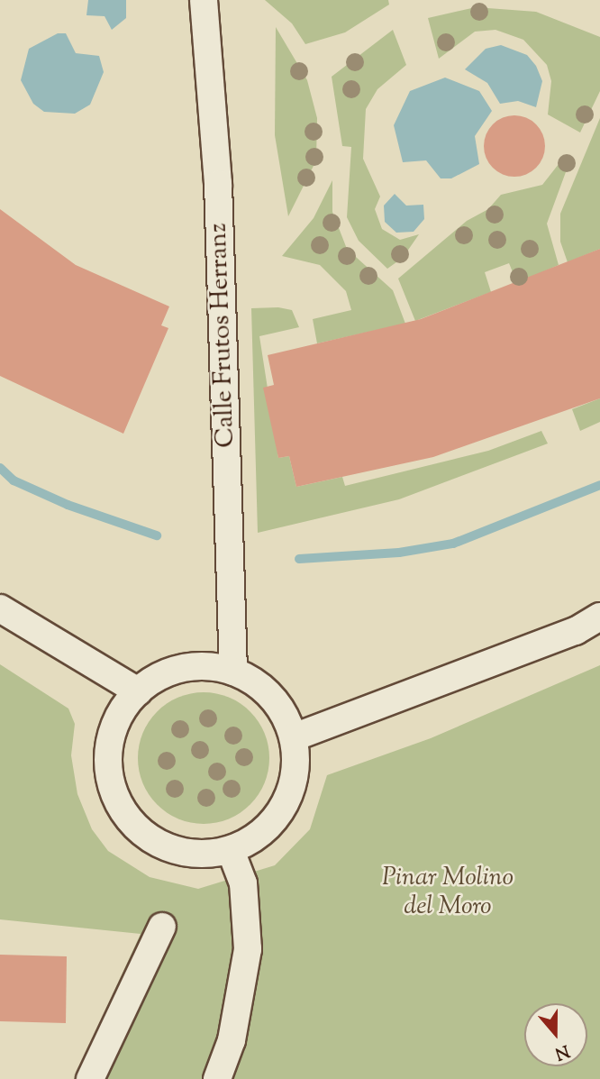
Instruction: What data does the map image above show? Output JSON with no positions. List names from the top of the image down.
{
  "streets": {
    "street": ["Calle Frutos Herranz"]
  },
  "parks": ["Pinar Molino del Moro"],
  "north": "bottom"
}
